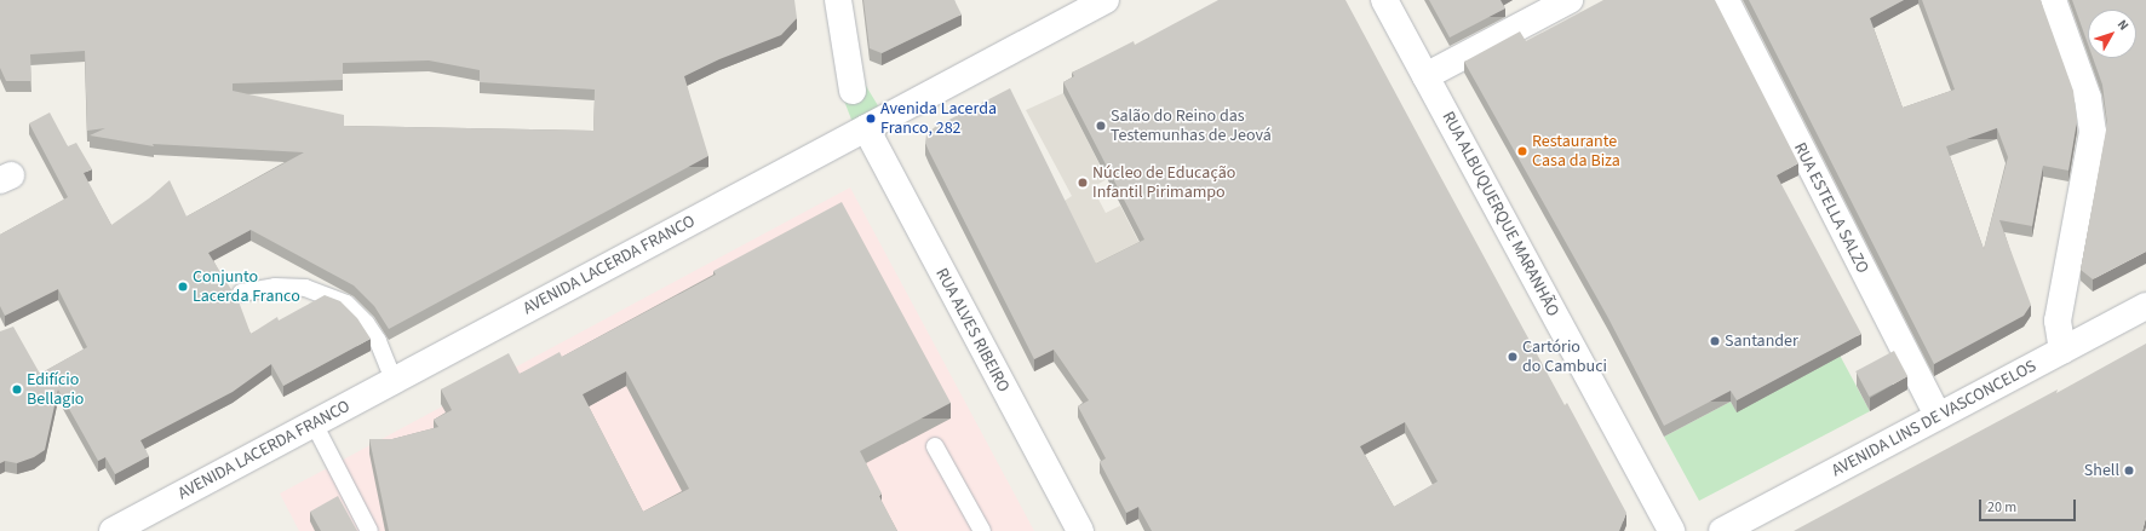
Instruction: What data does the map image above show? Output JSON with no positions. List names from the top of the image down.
{
  "streets": {
    "street": [
      "RUA ESTELLA SALZO",
      "RUA ALBUQUERQUE MARANHÃO",
      "AVENIDA LACERDA FRANCO",
      "RUA ALVES RIBEIRO",
      "AVENIDA LINS DE VASCONCELOS"
    ]
  },
  "crossings": [
    ["RUA ESTELLA SALZO", "AVENIDA LINS DE VASCONCELOS"],
    ["AVENIDA LACERDA FRANCO", "RUA ALVES RIBEIRO"]
  ],
  "places": [
    "Avenida Lacerda Franco, 282",
    "Salão do Reino das Testemunhas de Jeová",
    "Restaurante Casa da Biza",
    "Núcleo de Educação Infantil Pirimampo",
    "Conjunto Lacerda Franco",
    "Santander",
    "Cartório do Cambuci",
    "Edifício Bellagio",
    "Shell"
  ],
  "scale_bar": "20 m",
  "north": "top right"
}
